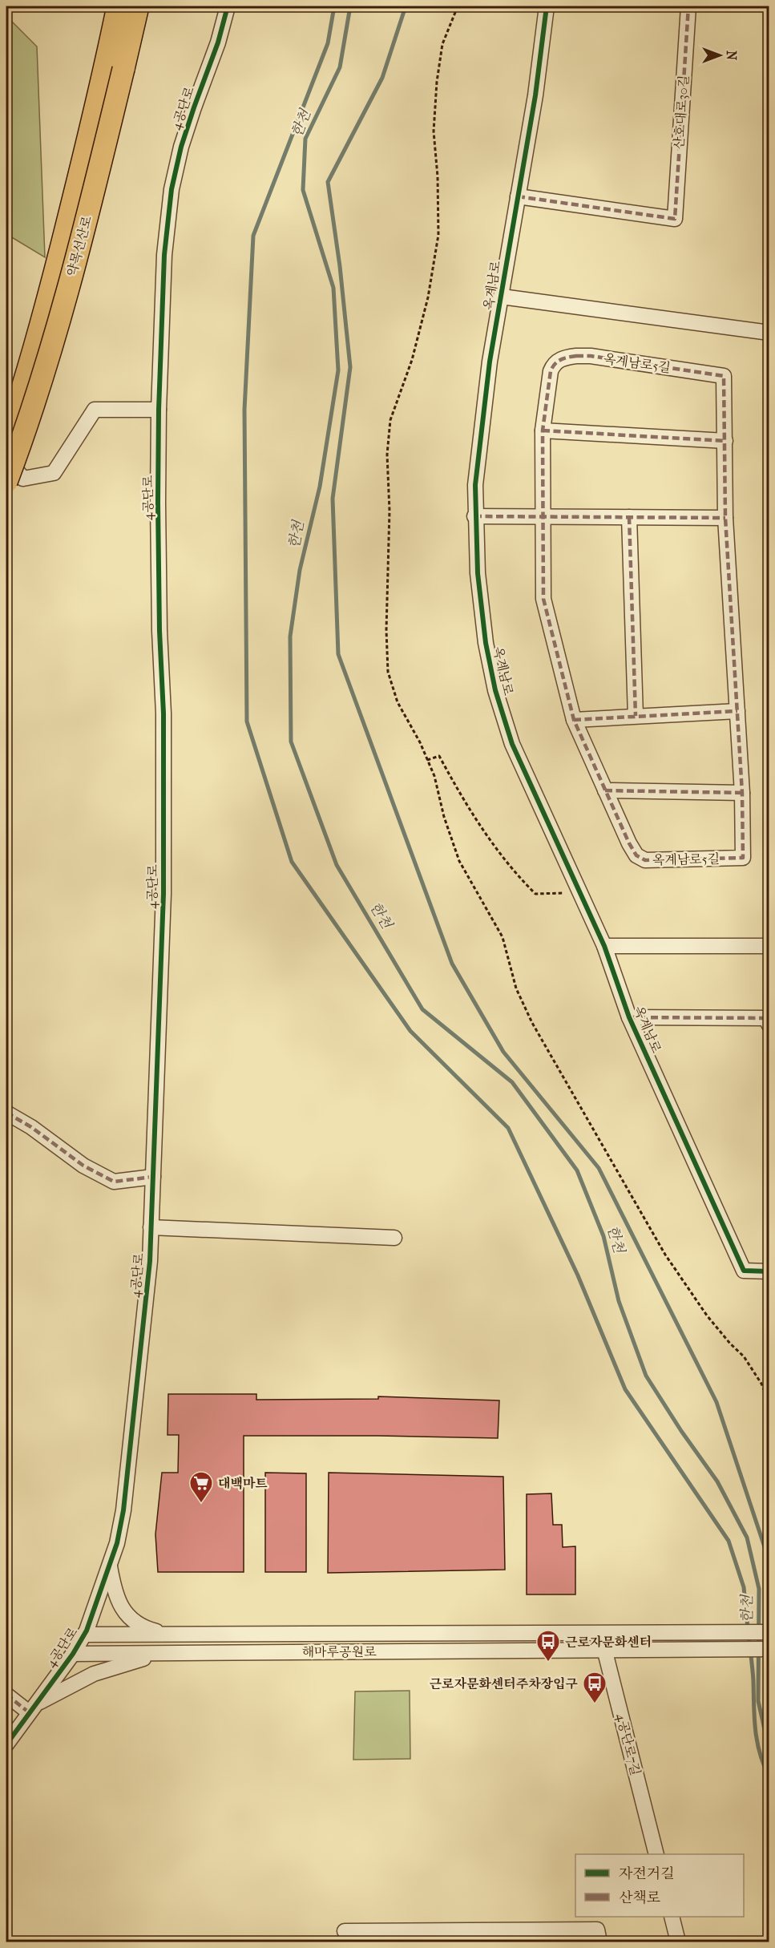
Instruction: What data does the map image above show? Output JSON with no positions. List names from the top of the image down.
{
  "streets": {
    "highway": ["약목선산로"],
    "street": [
      "4공단로",
      "산호대로30길",
      "옥계남로",
      "옥계남로5길",
      "해마루공원로",
      "4공단로7길"
    ]
  },
  "crossings": [
    ["4공단로", "해마루공원로"],
    ["산호대로30길", "옥계남로"],
    ["해마루공원로", "4공단로7길"]
  ],
  "water": ["한천"],
  "places": {
    "supermarket": ["대백마트"],
    "bus stop": ["근로자문화센터", "근로자문화센터주차장입구"]
  },
  "legend": ["자전거길", "산책로"],
  "north": "right"
}
